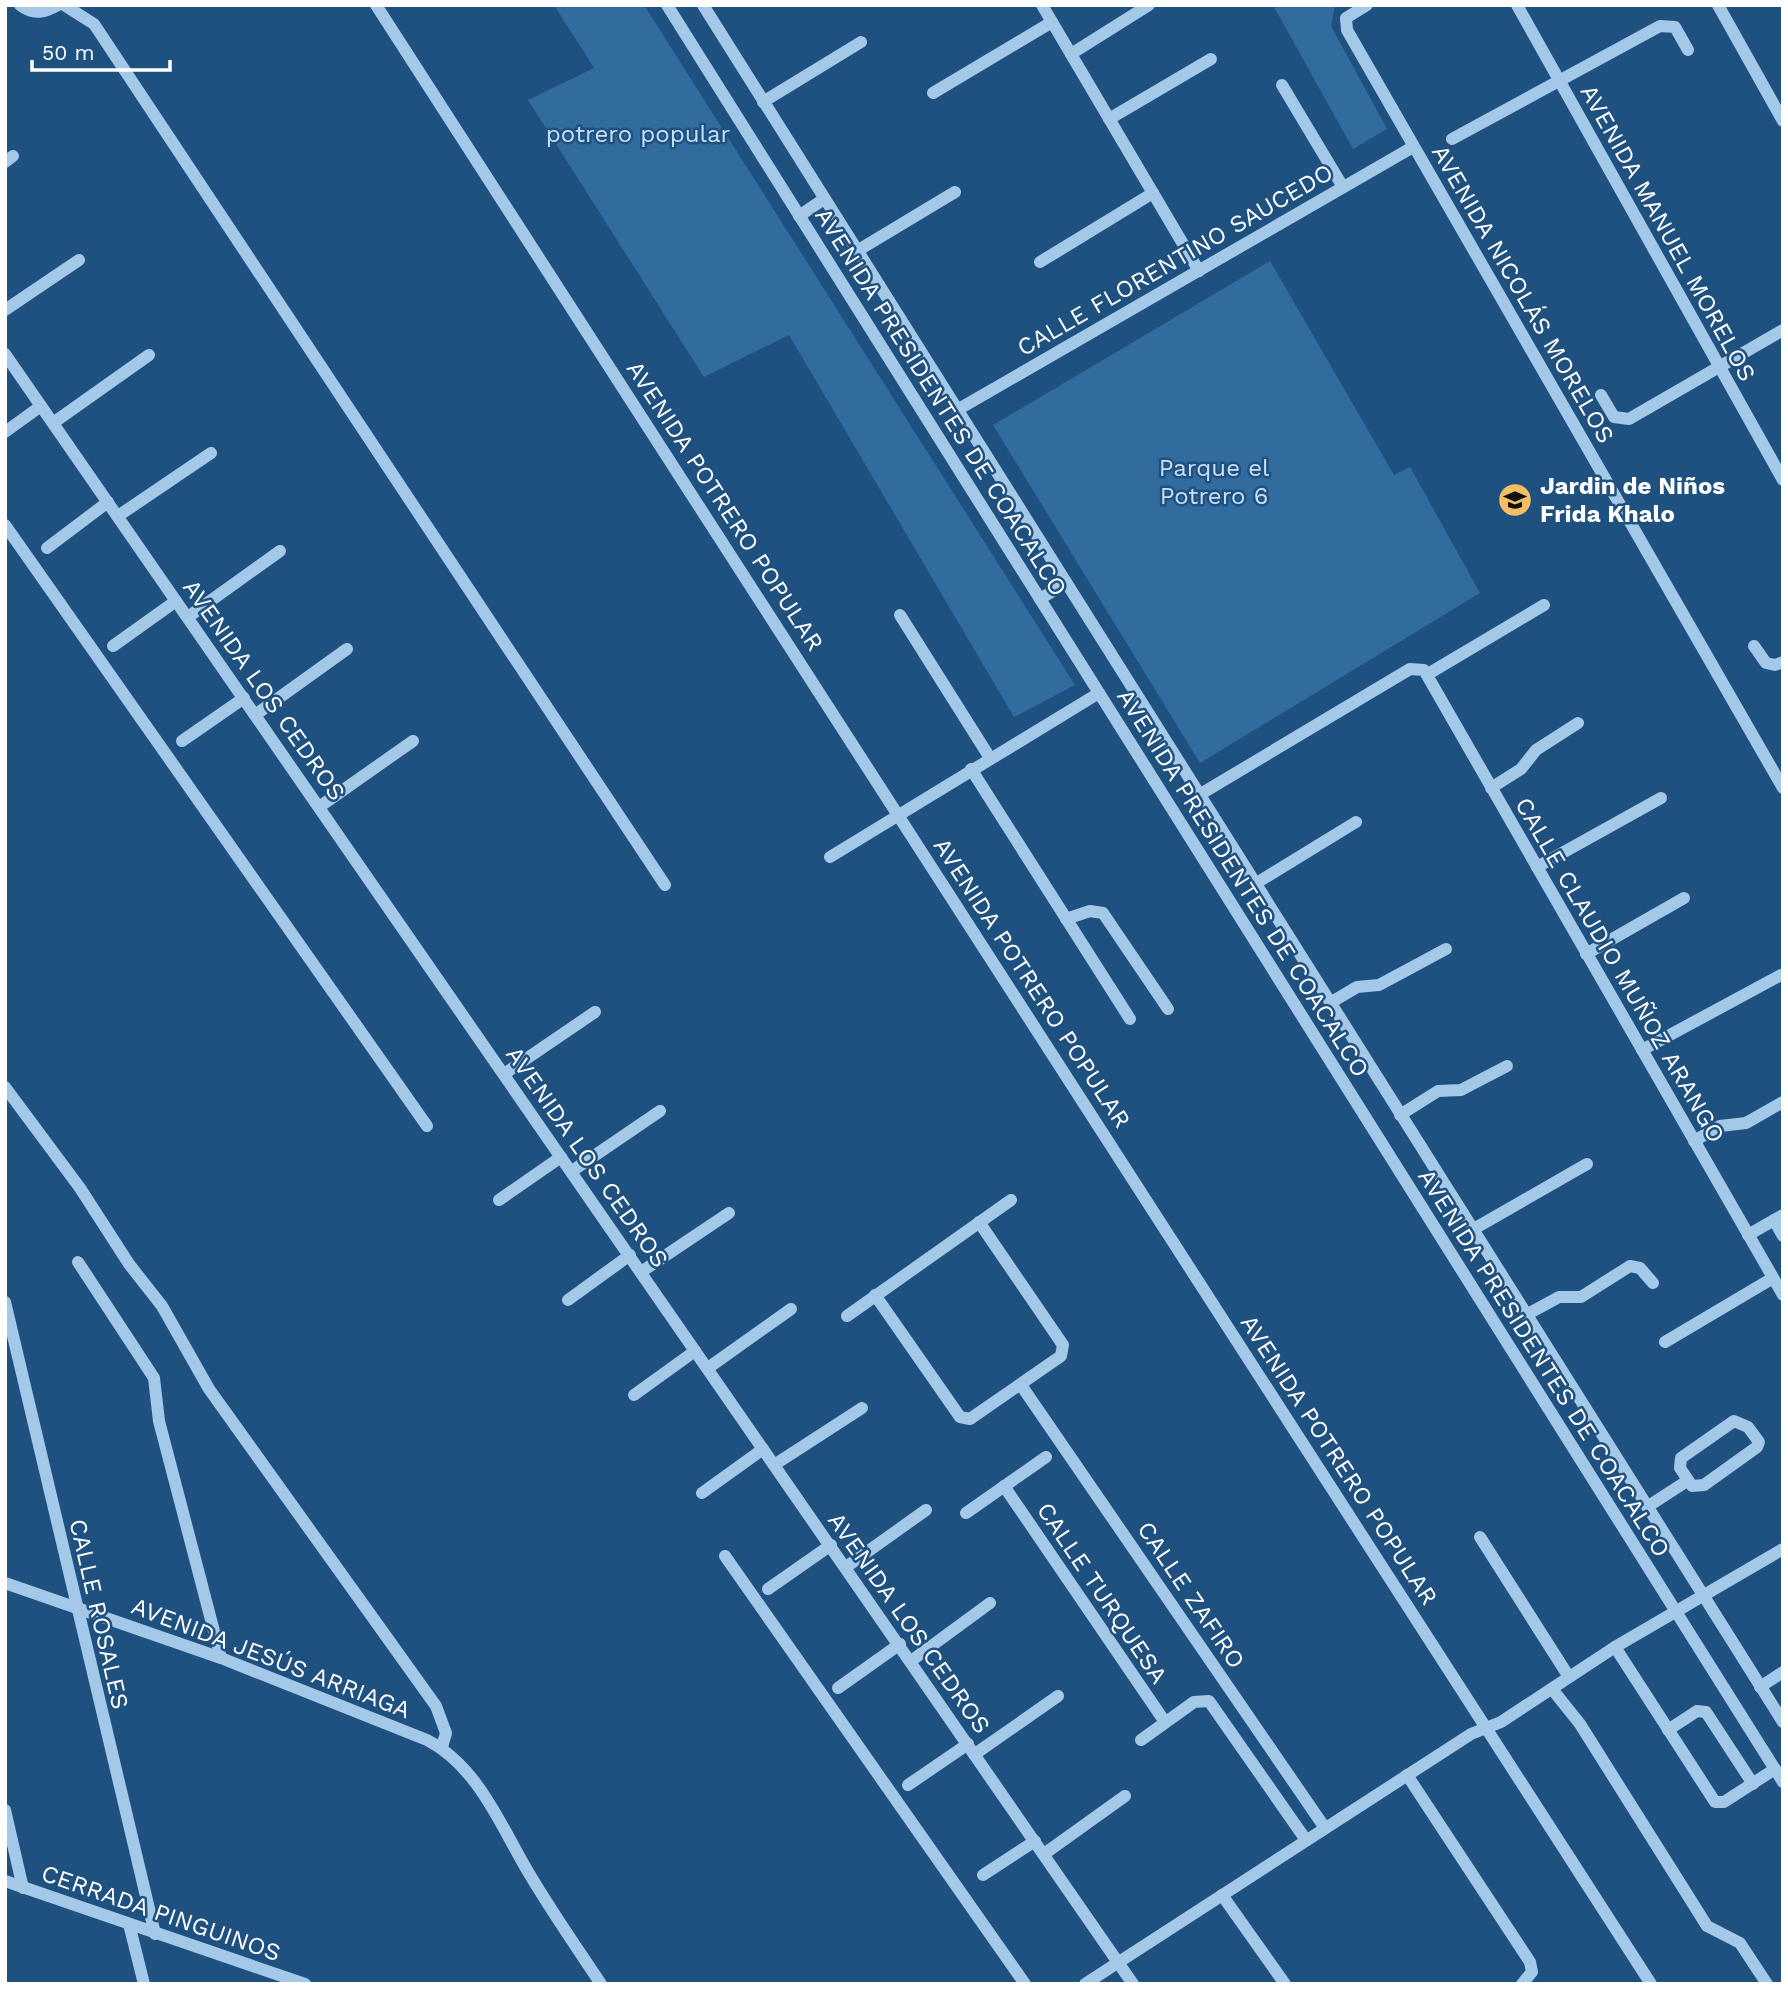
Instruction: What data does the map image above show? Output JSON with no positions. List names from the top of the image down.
{
  "streets": {
    "street": [
      "AVENIDA MANUEL MORELOS",
      "CALLE FLORENTINO SAUCEDO",
      "AVENIDA NICOLÁS MORELOS",
      "AVENIDA PRESIDENTES DE COACALCO",
      "AVENIDA POTRERO POPULAR",
      "AVENIDA LOS CEDROS",
      "CALLE CLAUDIO MUÑOZ ARANGO",
      "CALLE TURQUESA",
      "CALLE ZAFIRO",
      "CALLE ROSALES",
      "AVENIDA JESÚS ARRIAGA",
      "CERRADA PINGUINOS"
    ]
  },
  "crossings": [
    ["CALLE FLORENTINO SAUCEDO", "AVENIDA NICOLÁS MORELOS"],
    ["CALLE FLORENTINO SAUCEDO", "AVENIDA PRESIDENTES DE COACALCO"],
    ["CALLE ROSALES", "AVENIDA JESÚS ARRIAGA"],
    ["CALLE ROSALES", "CERRADA PINGUINOS"]
  ],
  "parks": ["potrero popular", "Parque el Potrero 6"],
  "places": {
    "school or university": ["Jardin de Niños Frida Khalo"]
  },
  "scale_bar": "50 m"
}
